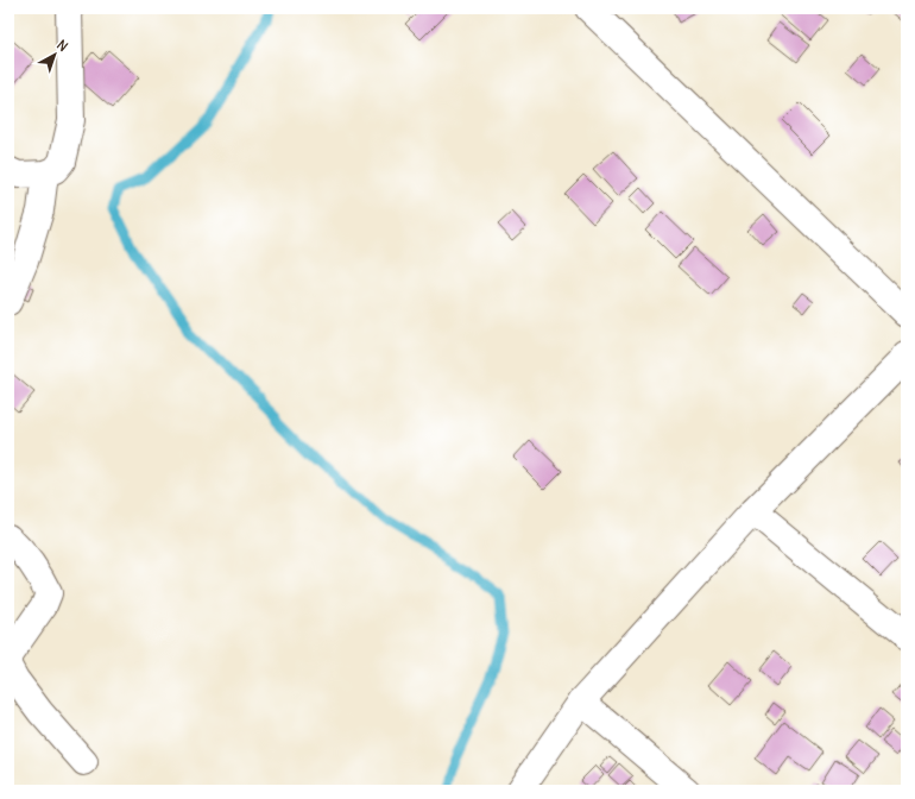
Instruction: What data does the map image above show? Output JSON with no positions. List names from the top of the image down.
{
  "north": "top right"
}
